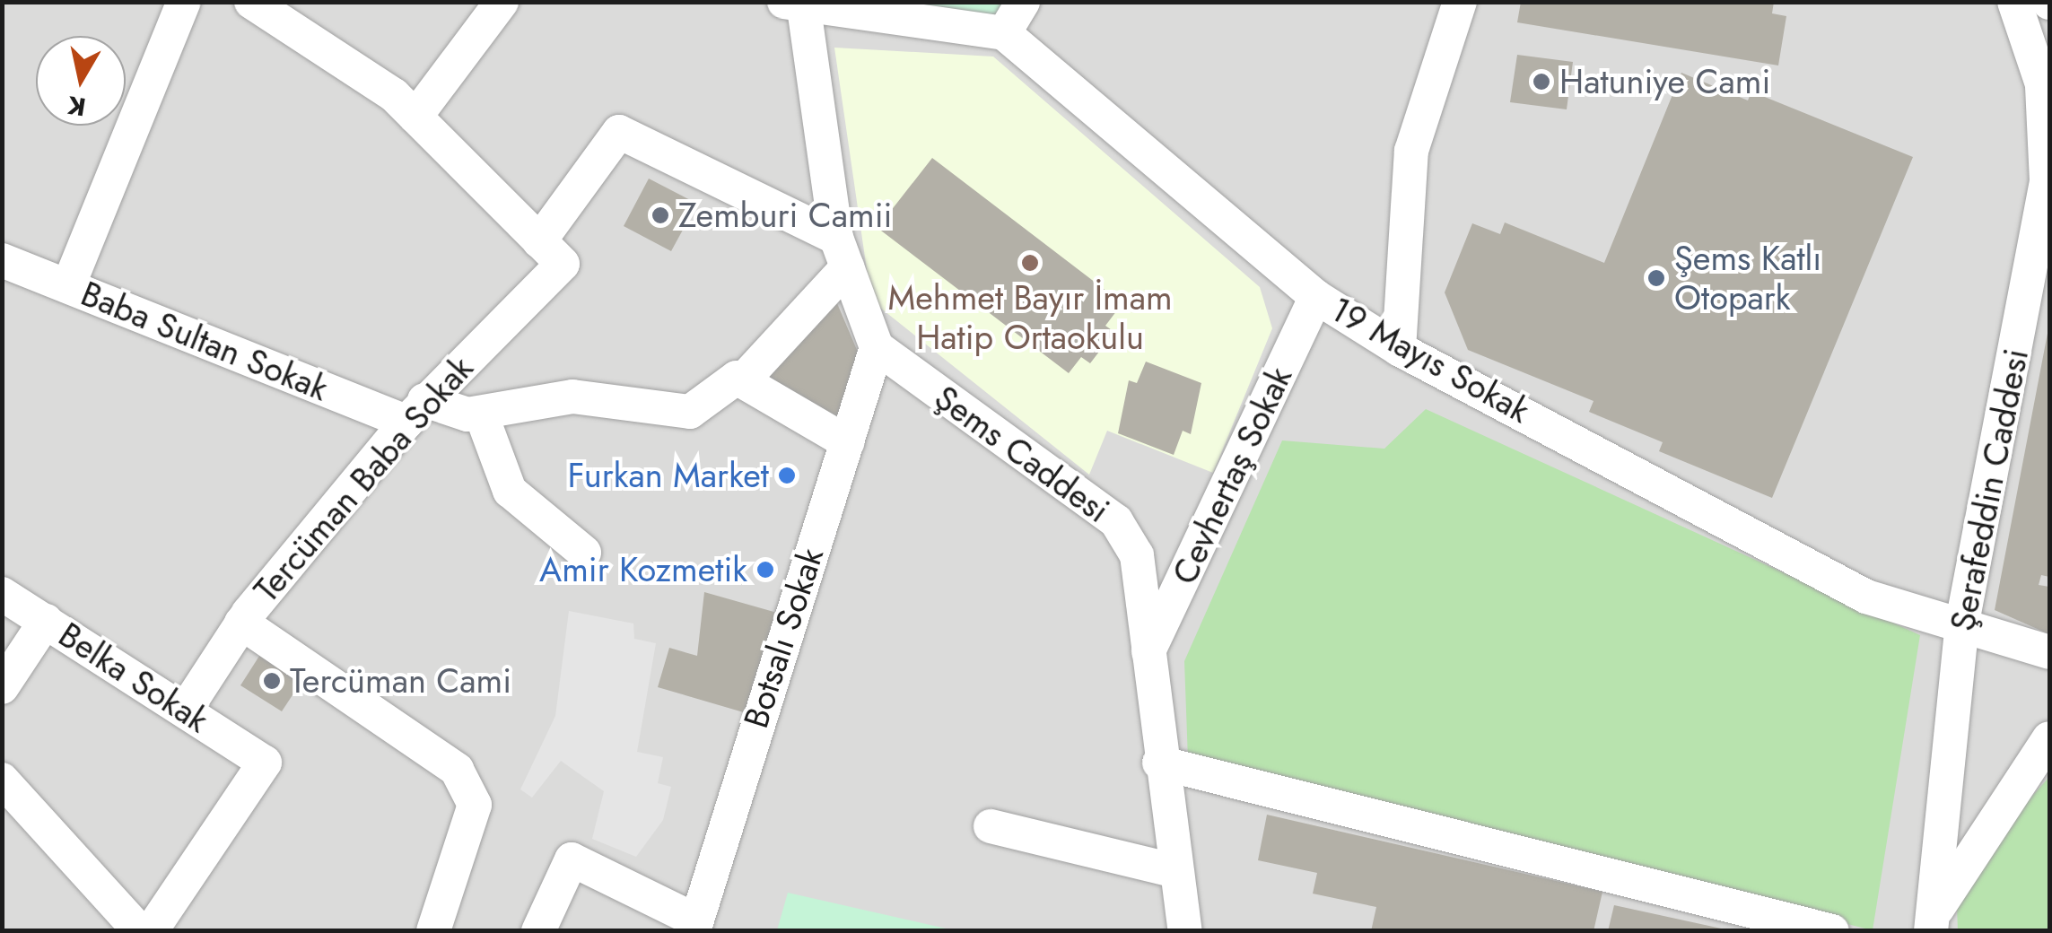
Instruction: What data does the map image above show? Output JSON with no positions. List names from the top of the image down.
{
  "streets": {
    "street": [
      "Baba Sultan Sokak",
      "19 Mayıs Sokak",
      "Şems Caddesi",
      "Cevhertaş Sokak",
      "Tercüman Baba Sokak",
      "Şerafeddin Caddesi",
      "Botsalı Sokak",
      "Belka Sokak"
    ]
  },
  "crossings": [
    ["Baba Sultan Sokak", "Tercüman Baba Sokak"],
    ["19 Mayıs Sokak", "Cevhertaş Sokak"],
    ["19 Mayıs Sokak", "Şerafeddin Caddesi"],
    ["Şems Caddesi", "Cevhertaş Sokak"],
    ["Şems Caddesi", "Botsalı Sokak"],
    ["Tercüman Baba Sokak", "Belka Sokak"]
  ],
  "places": [
    "Hatuniye Cami",
    "Zemburi Camii",
    "Mehmet Bayır İmam Hatip Ortaokulu",
    "Şems Katlı Otopark",
    "Furkan Market",
    "Amir Kozmetik",
    "Tercüman Cami"
  ],
  "north": "bottom"
}
